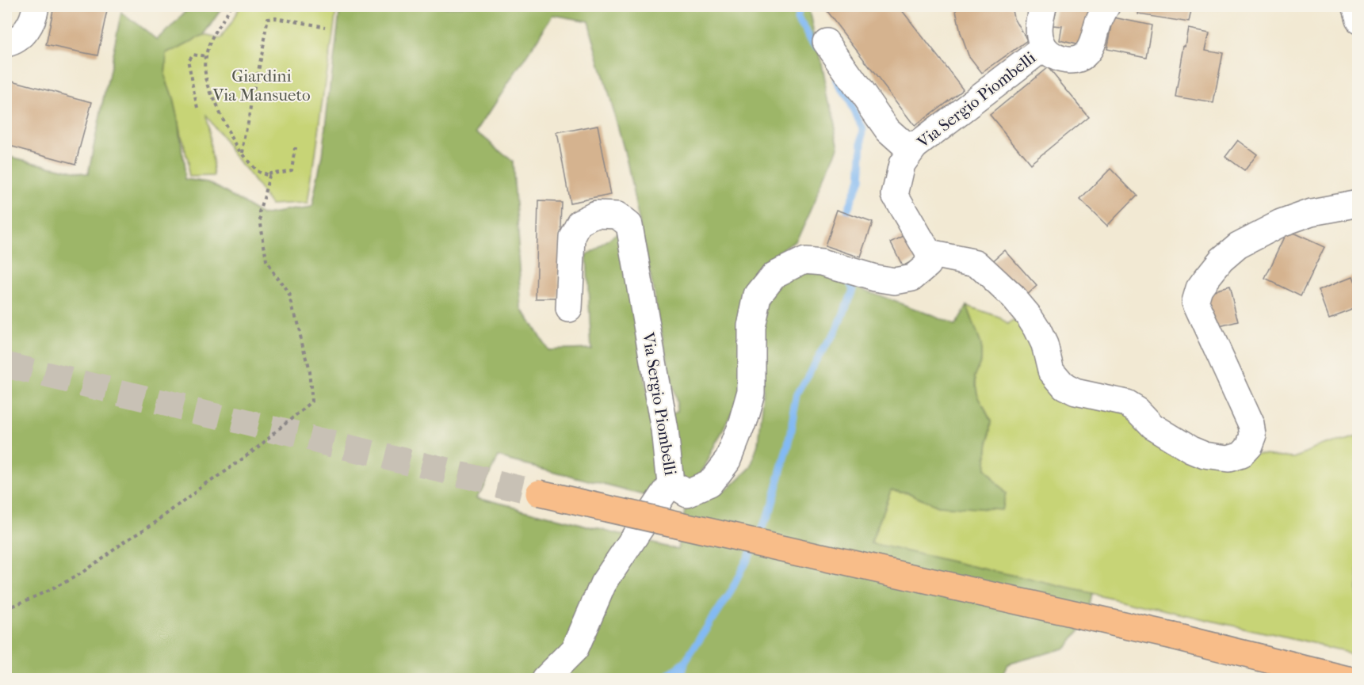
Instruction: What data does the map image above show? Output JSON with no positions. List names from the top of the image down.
{
  "streets": {
    "street": ["Via Sergio Piombelli"]
  },
  "parks": ["Giardini Via Mansueto"]
}
